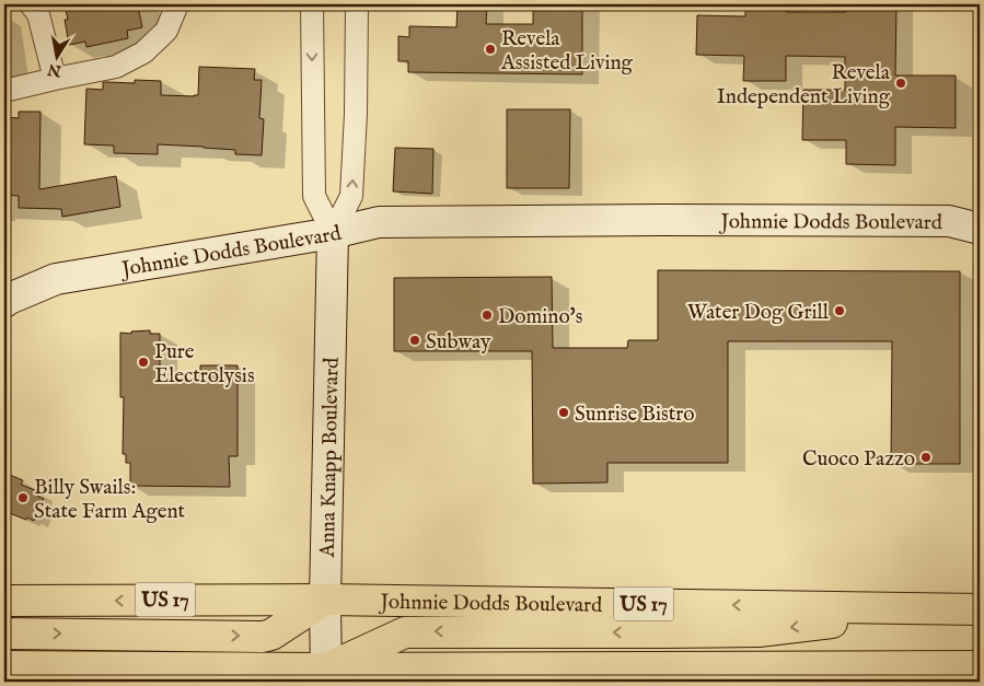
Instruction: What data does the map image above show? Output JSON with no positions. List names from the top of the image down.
{
  "streets": {
    "highway": ["Johnnie Dodds Boulevard", "US 17"],
    "street": ["Anna Knapp Boulevard"]
  },
  "crossings": [
    ["Johnnie Dodds Boulevard", "Anna Knapp Boulevard"]
  ],
  "one_way": ["Johnnie Dodds Boulevard"],
  "places": [
    "Revela Assisted Living",
    "Revela Independent Living",
    "Water Dog Grill",
    "Domino's",
    "Subway",
    "Pure Electrolysis",
    "Sunrise Bistro",
    "Cuoco Pazzo",
    "Billy Swails: State Farm Agent"
  ],
  "north": "bottom"
}
